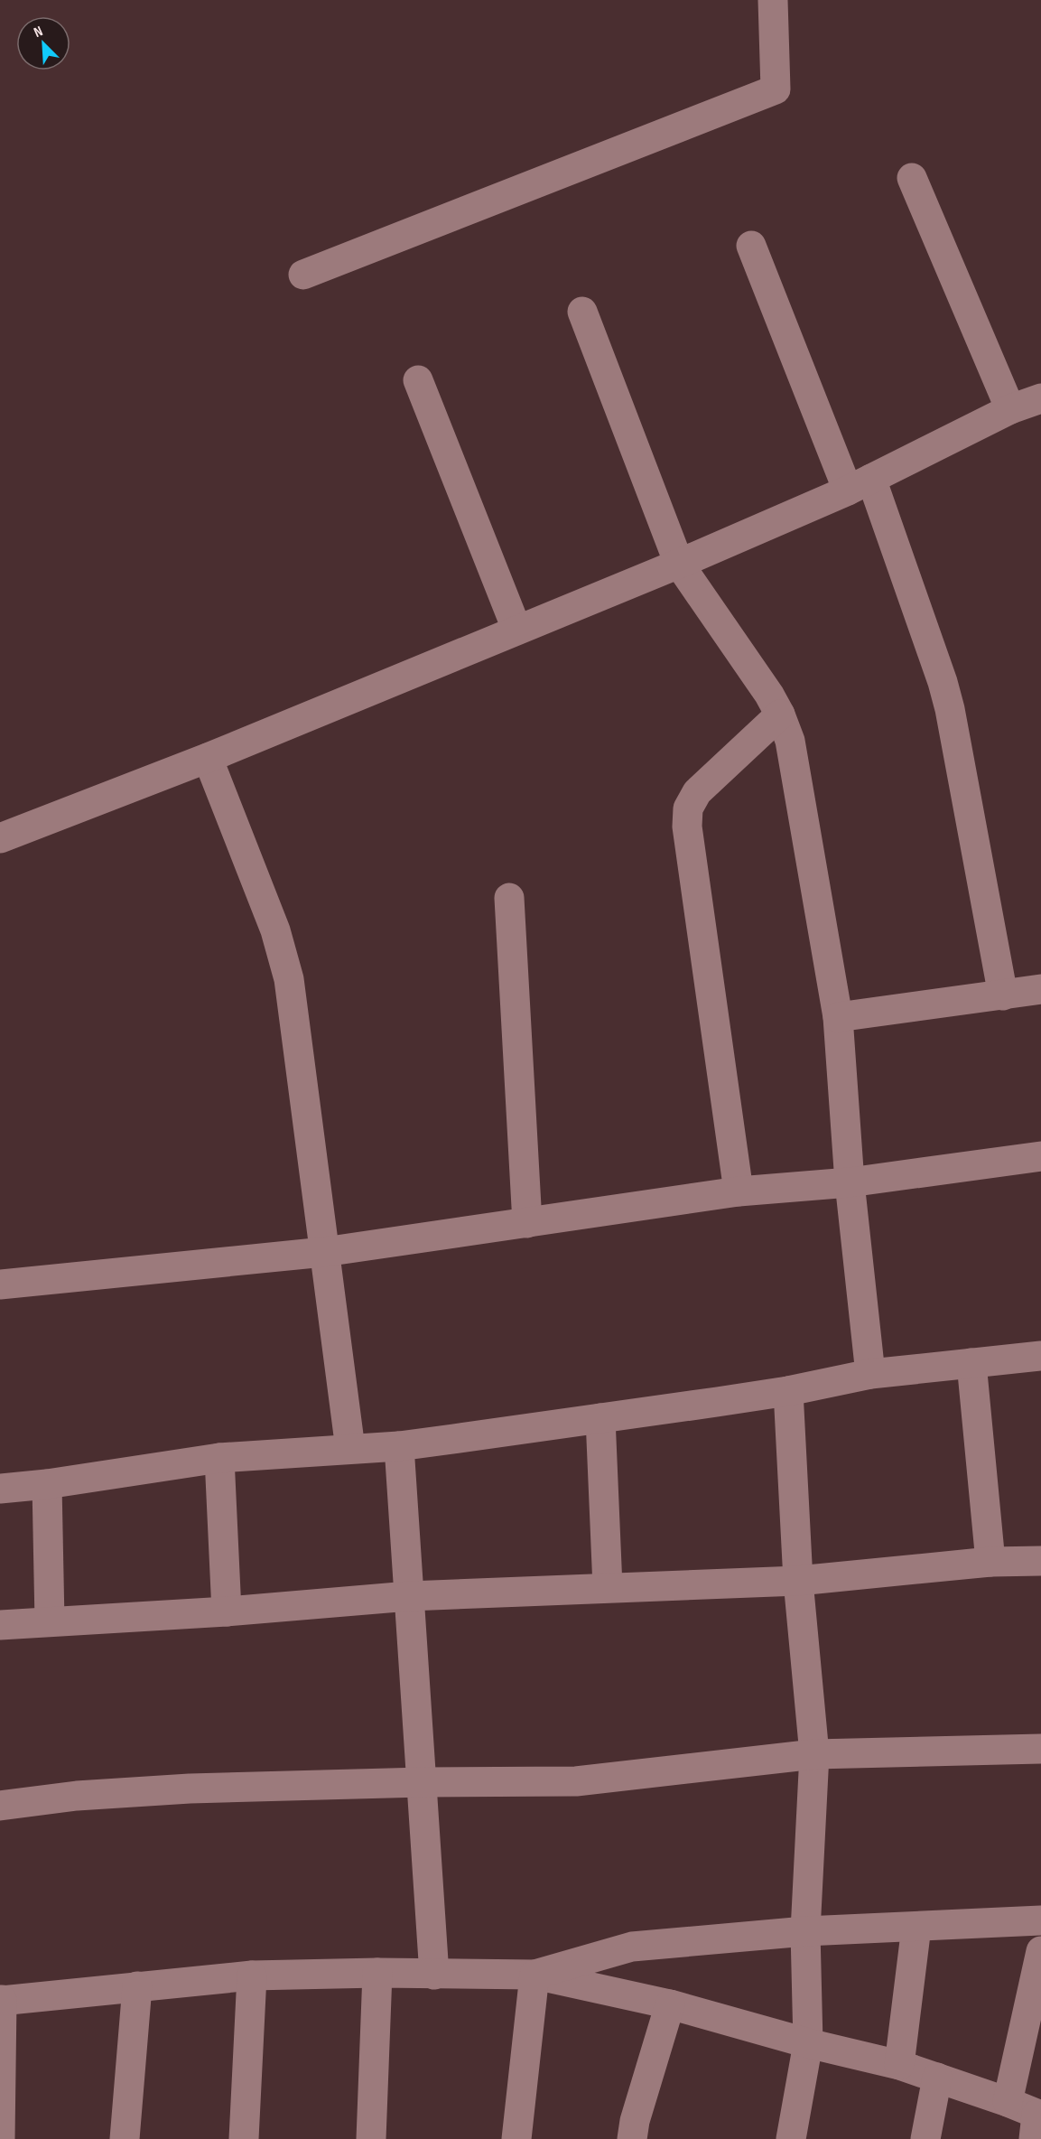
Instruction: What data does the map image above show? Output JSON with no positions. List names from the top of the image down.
{
  "north": "top left"
}
